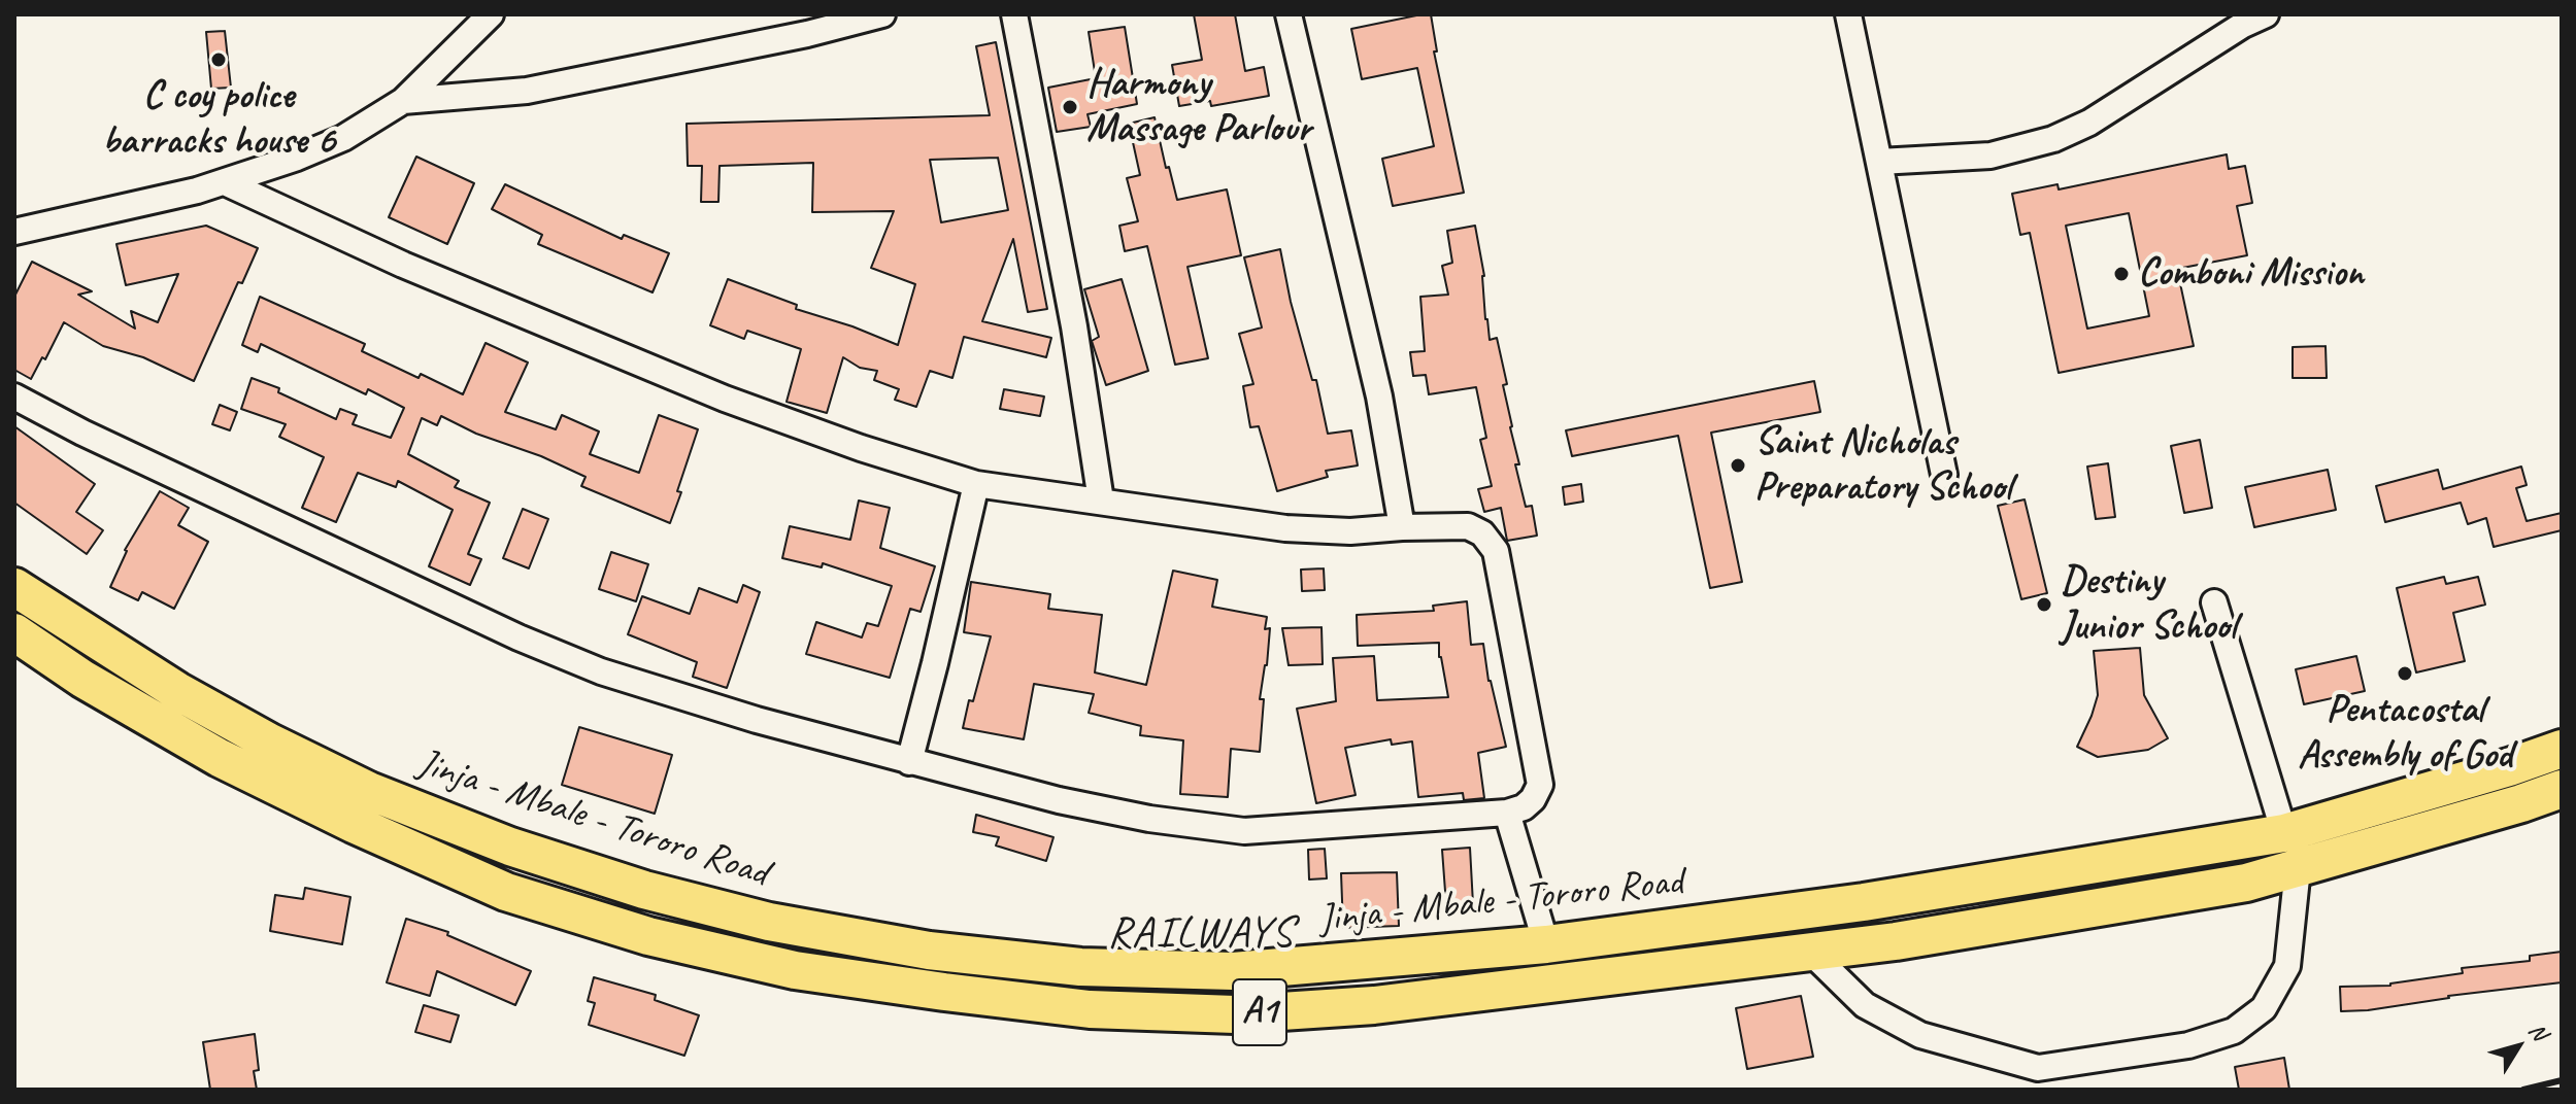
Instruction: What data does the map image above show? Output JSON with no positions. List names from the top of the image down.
{
  "streets": {
    "highway": ["Jinja - Mbale - Tororo Road", "A1"]
  },
  "districts": ["RAILWAYS"],
  "places": [
    "C coy police barracks house 6",
    "Harmony Massage Parlour",
    "Comboni Mission",
    "Saint Nicholas Preparatory School",
    "Destiny Junior School",
    "Pentacostal Assembly of God"
  ],
  "north": "top right"
}
